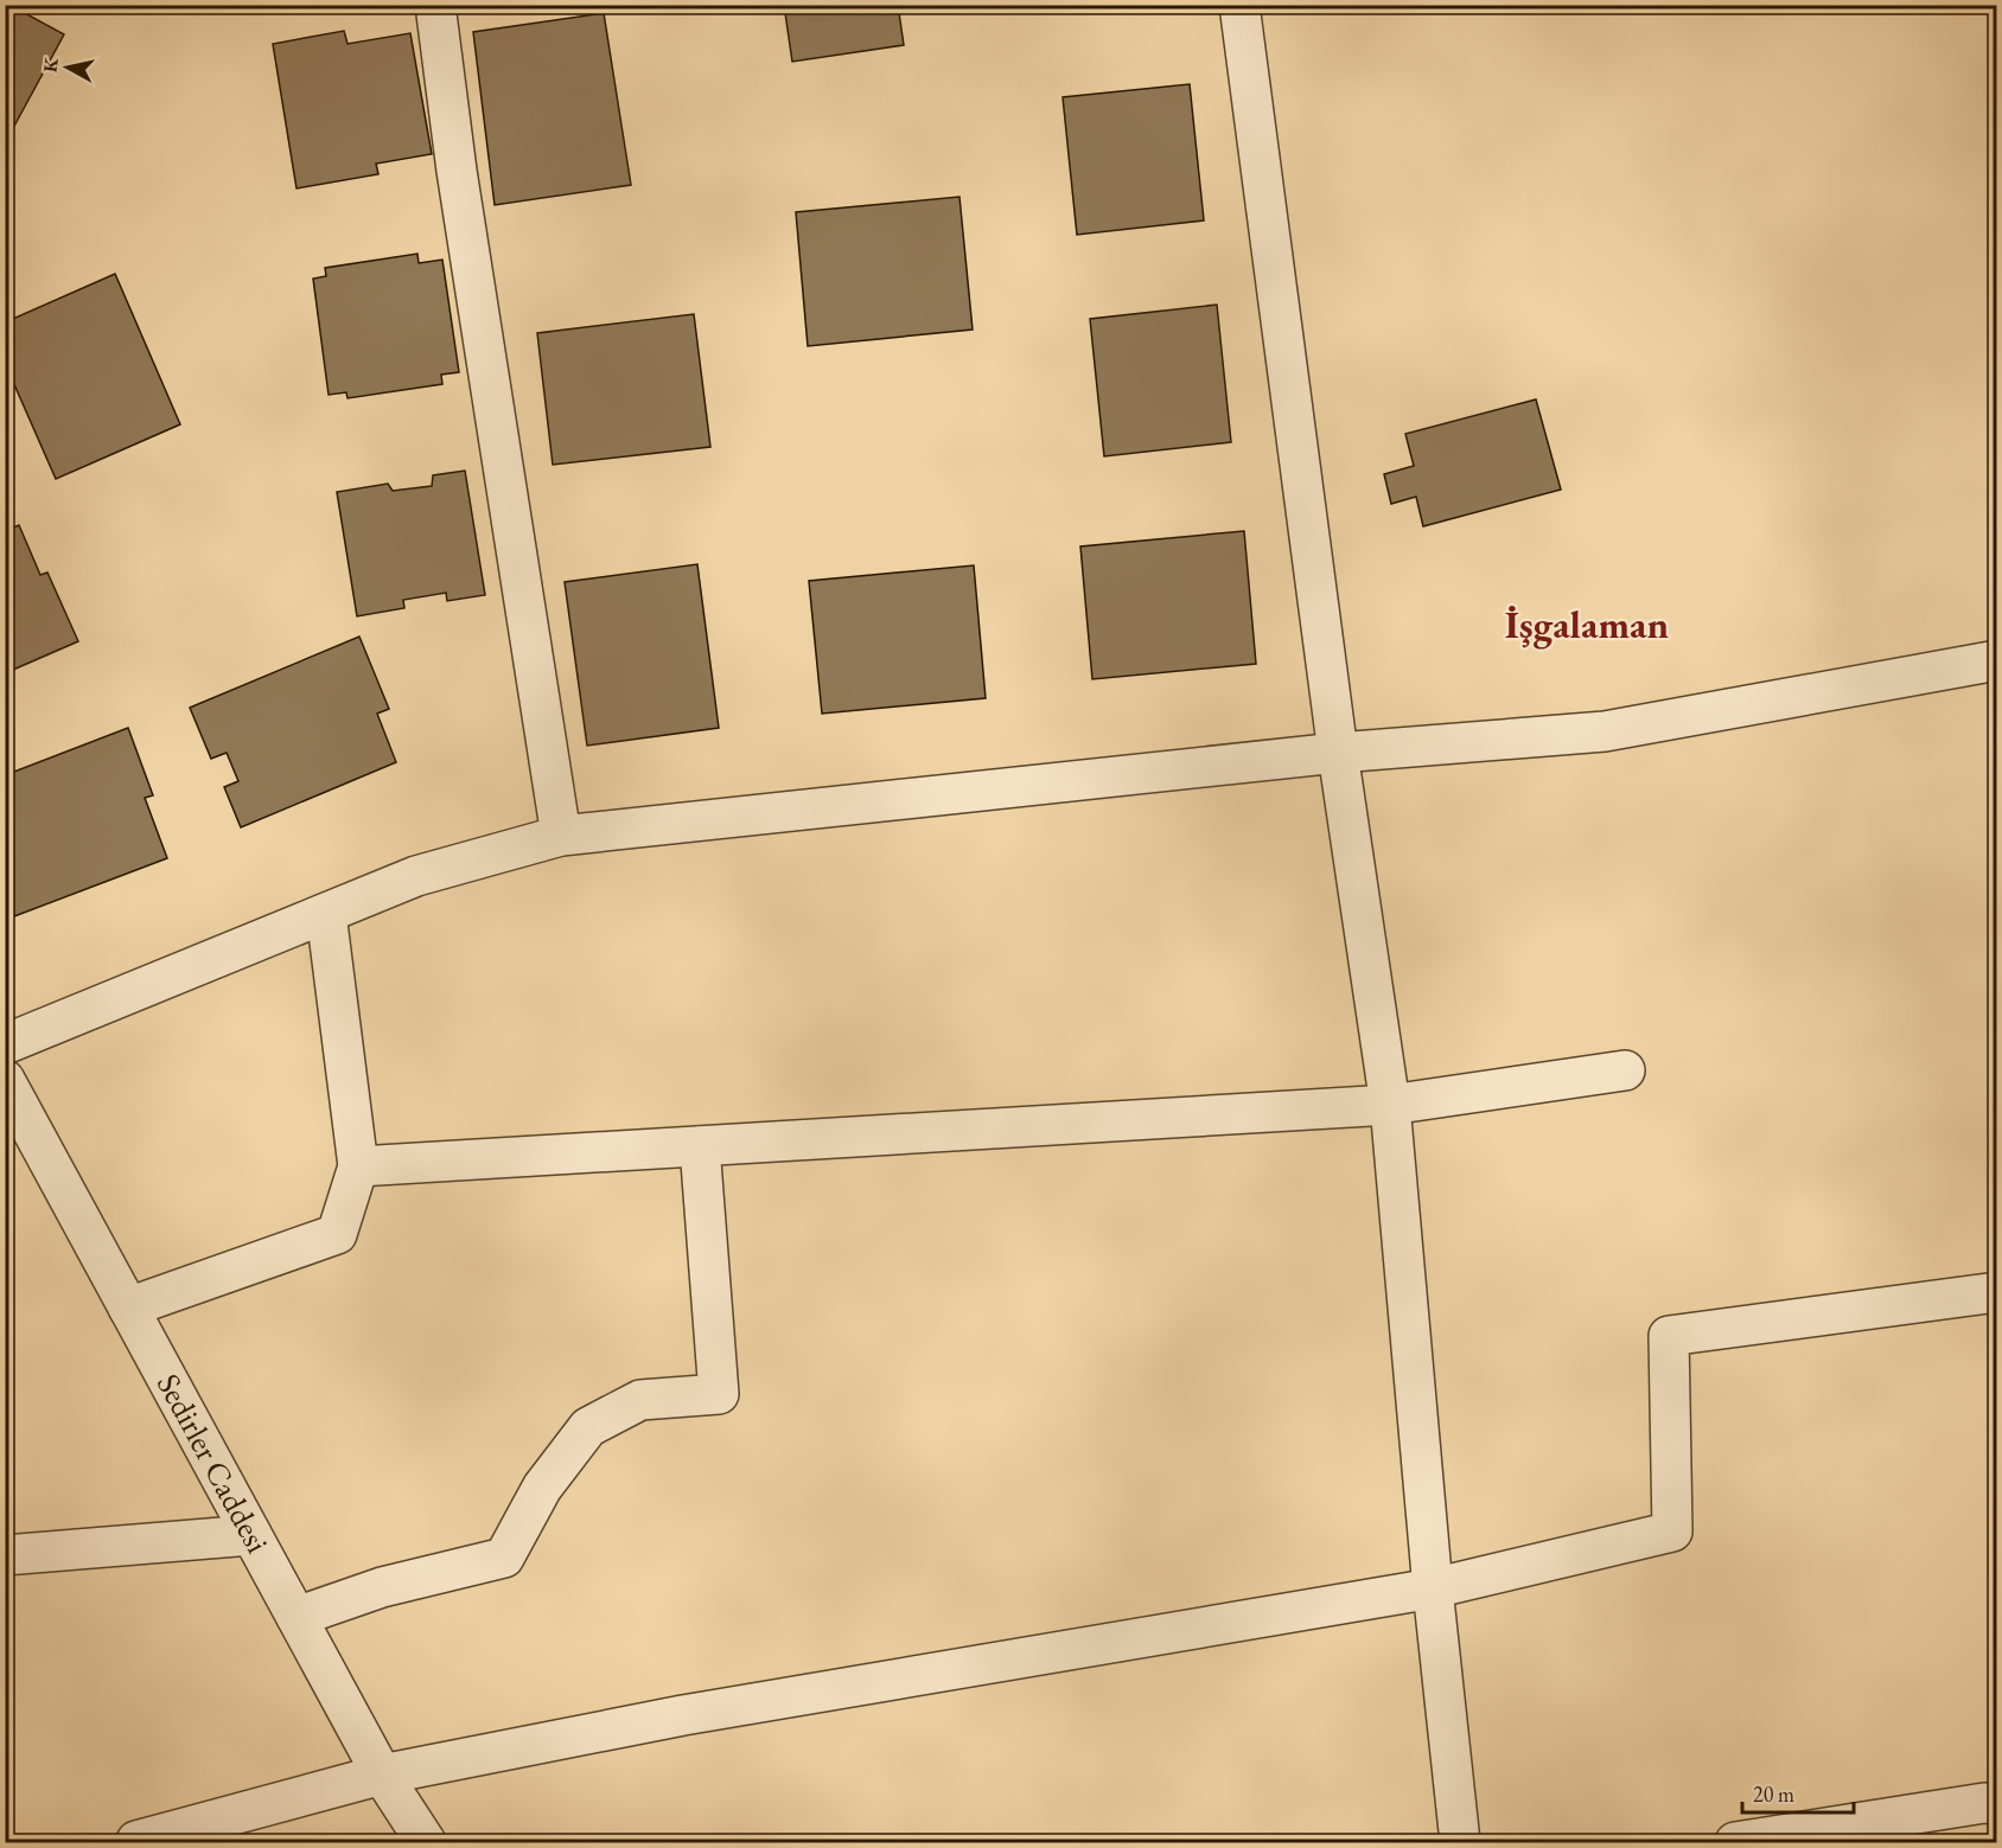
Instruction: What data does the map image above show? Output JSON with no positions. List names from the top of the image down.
{
  "streets": {
    "street": ["Sedirler Caddesi"]
  },
  "districts": ["İşgalaman"],
  "scale_bar": "20 m",
  "north": "left"
}
